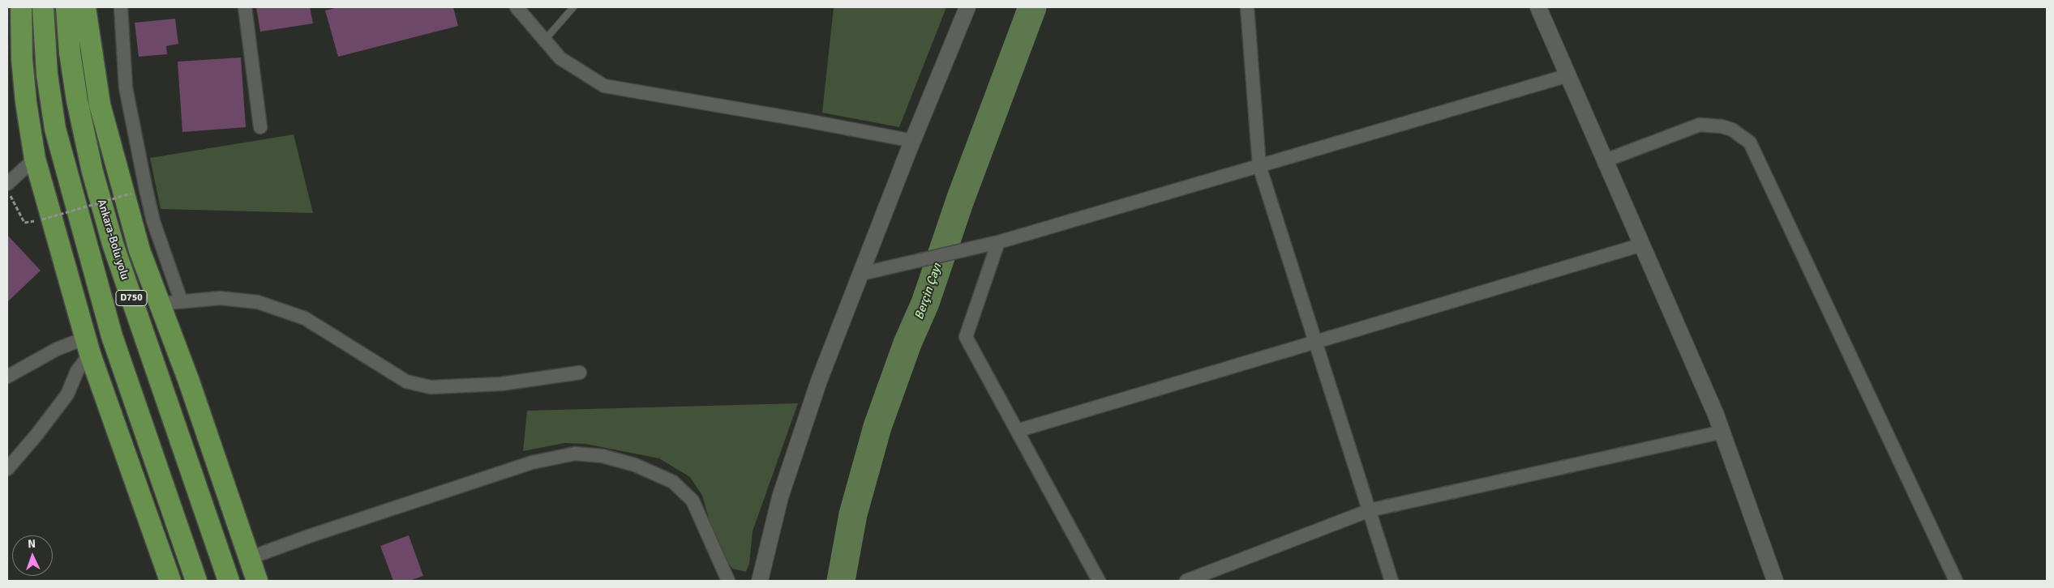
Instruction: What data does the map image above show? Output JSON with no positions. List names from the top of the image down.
{
  "streets": {
    "highway": ["Ankara-Bolu yolu", "D750"]
  },
  "water": ["Berçin Çayı"],
  "north": "top"
}
